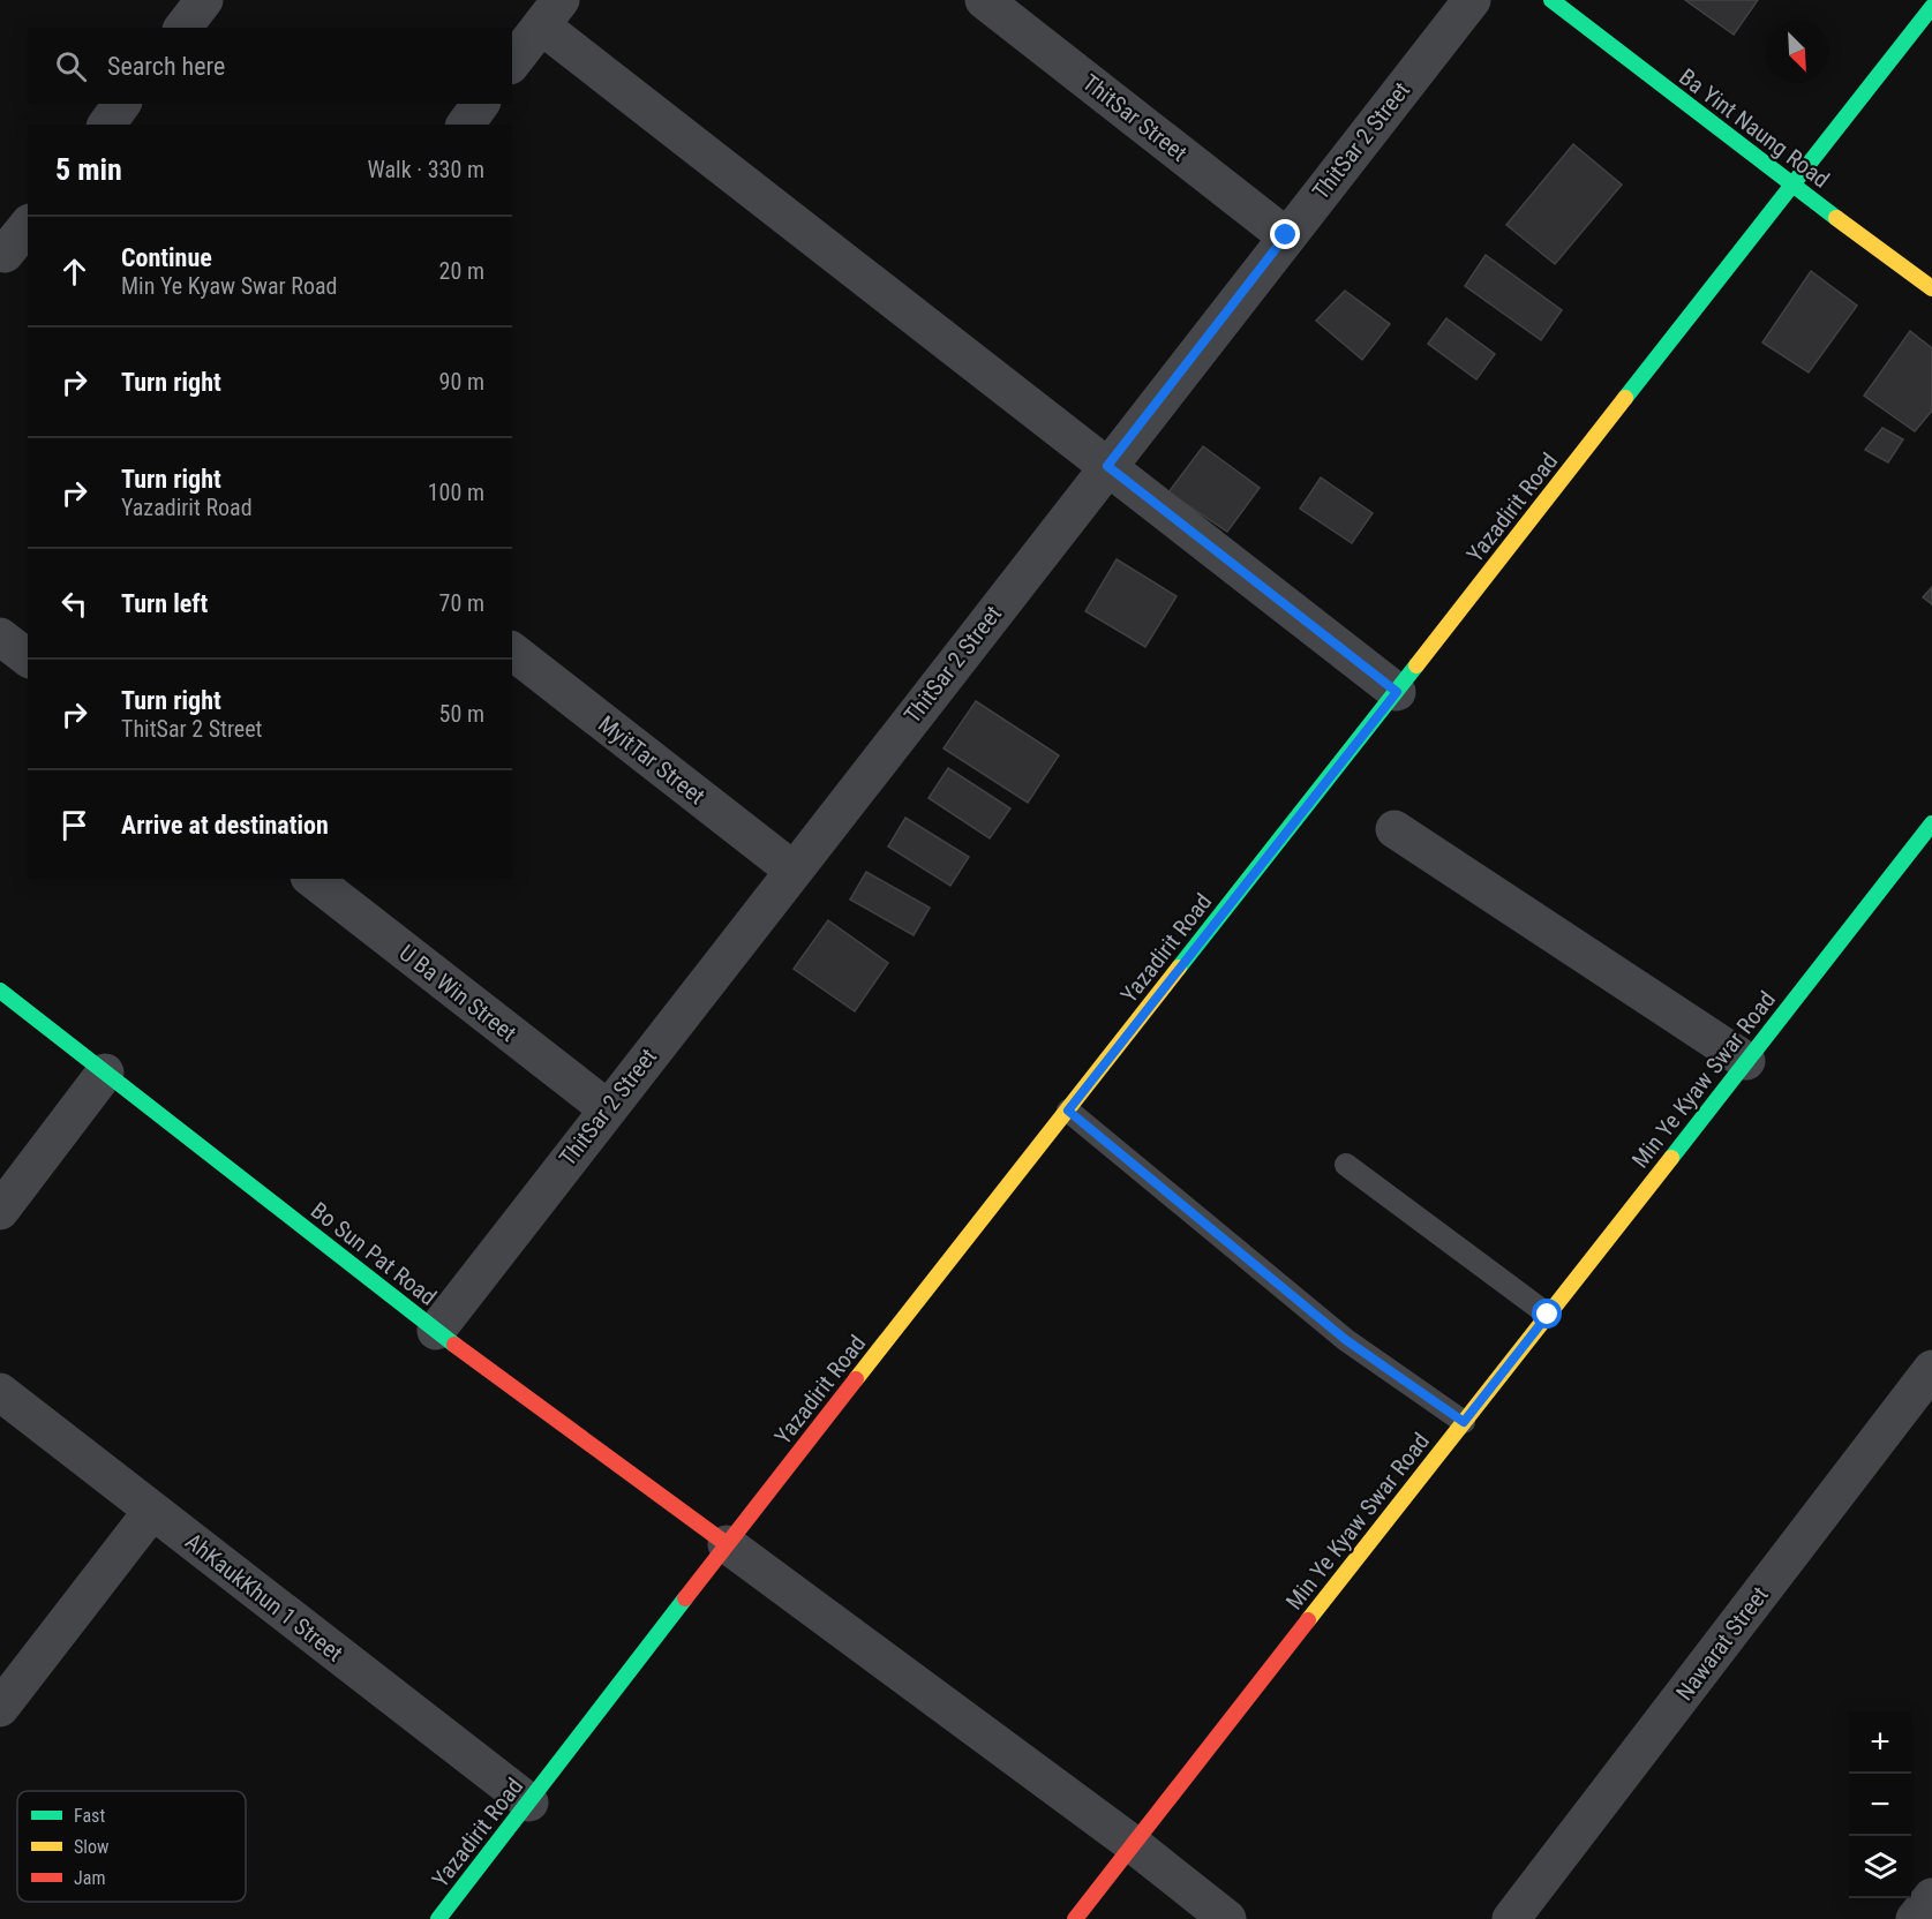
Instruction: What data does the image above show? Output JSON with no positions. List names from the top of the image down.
{
  "streets": {
    "street": [
      "ThitSar Street",
      "Ba Yint Naung Road",
      "ThitSar 2 Street",
      "Yazadirit Road",
      "MyitTar Street",
      "U Ba Win Street",
      "Min Ye Kyaw Swar Road",
      "Bo Sun Pat Road",
      "AhKaukKhun 1 Street",
      "Nawarat Street"
    ]
  },
  "crossings": [
    ["ThitSar Street", "ThitSar 2 Street"],
    ["Ba Yint Naung Road", "Yazadirit Road"],
    ["ThitSar 2 Street", "MyitTar Street"],
    ["ThitSar 2 Street", "U Ba Win Street"],
    ["ThitSar 2 Street", "Bo Sun Pat Road"],
    ["Yazadirit Road", "Bo Sun Pat Road"],
    ["Yazadirit Road", "AhKaukKhun 1 Street"]
  ],
  "legend": ["Fast", "Slow", "Jam"],
  "north": "bottom right",
  "page": {
    "search": "Search here",
    "heading": ["5 min", "Walk · 330 m"],
    "list": [
      ["Continue", "Min Ye Kyaw Swar Road", "20 m"],
      ["Turn right", "90 m"],
      ["Turn right", "Yazadirit Road", "100 m"],
      ["Turn left", "70 m"],
      ["Turn right", "ThitSar 2 Street", "50 m"],
      "Arrive at destination"
    ],
    "map_buttons": ["+", "−"]
  }
}
